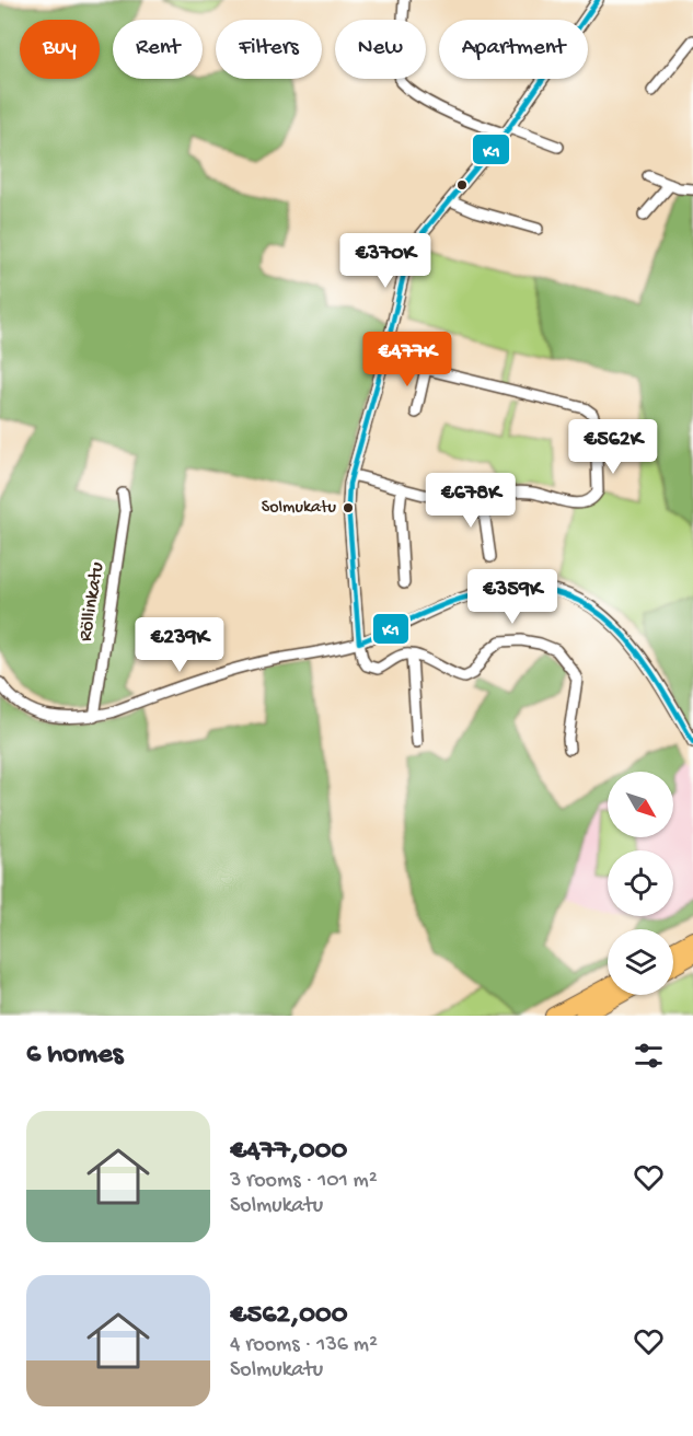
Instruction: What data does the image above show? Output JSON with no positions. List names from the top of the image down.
{
  "streets": {
    "street": ["Röllinkatu"]
  },
  "places": ["Solmukatu"],
  "lines": ["transit line K1"],
  "north": "bottom right",
  "page": {
    "chip": [
      "Buy",
      "Rent",
      "Filters",
      "New",
      "Apartment"
    ],
    "price": [
      "€370K",
      "€477K",
      "€562K",
      "€678K",
      "€359K",
      "€239K"
    ],
    "heading": "6 homes",
    "list": [
      {
        "name": "€477,000",
        "note": "3 rooms · 101 m² · Solmukatu"
      },
      {
        "name": "€562,000",
        "note": "4 rooms · 136 m² · Solmukatu"
      }
    ]
  }
}
